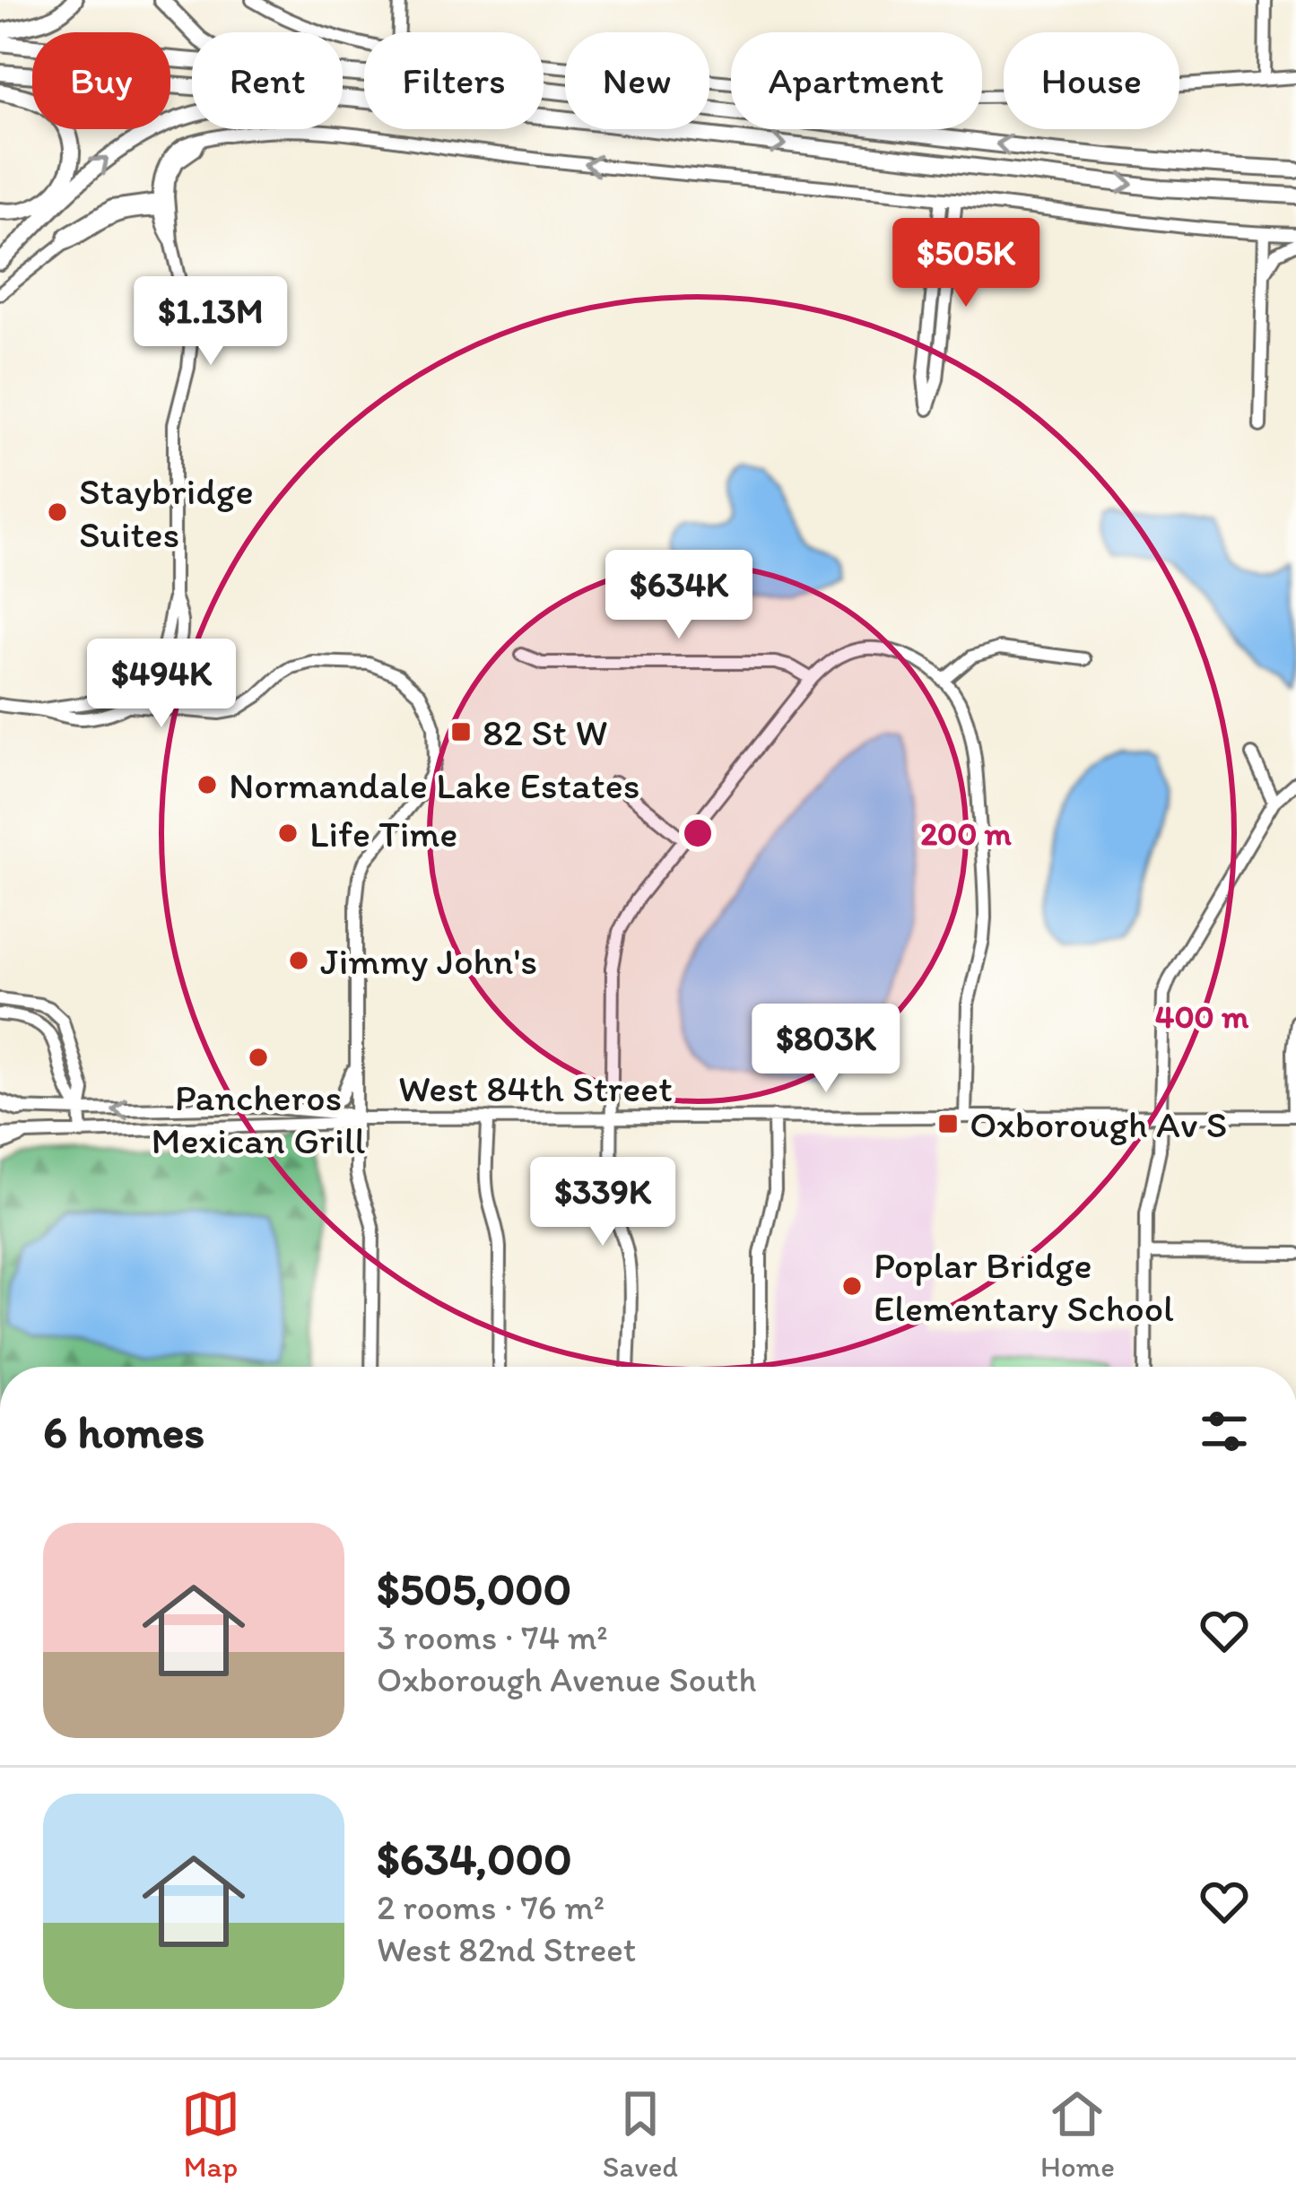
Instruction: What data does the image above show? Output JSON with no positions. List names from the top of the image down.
{
  "streets": {
    "street": ["West 84th Street"]
  },
  "places": {
    "other": [
      "Staybridge Suites",
      "Normandale Lake Estates",
      "Life Time",
      "Jimmy John's",
      "Pancheros Mexican Grill",
      "Poplar Bridge Elementary School"
    ],
    "transit": ["82 St W", "Oxborough Av S"]
  },
  "page": {
    "chip": [
      "Buy",
      "Rent",
      "Filters",
      "New",
      "Apartment",
      "House"
    ],
    "price": [
      "$505K",
      "$1.13M",
      "$634K",
      "$494K",
      "$803K",
      "$339K"
    ],
    "heading": "6 homes",
    "list": [
      {
        "name": "$505,000",
        "note": "3 rooms · 74 m² · Oxborough Avenue South"
      },
      {
        "name": "$634,000",
        "note": "2 rooms · 76 m² · West 82nd Street"
      }
    ],
    "tabs": ["Map", "Saved", "Home"]
  },
  "rings": ["200 m", "400 m"]
}
